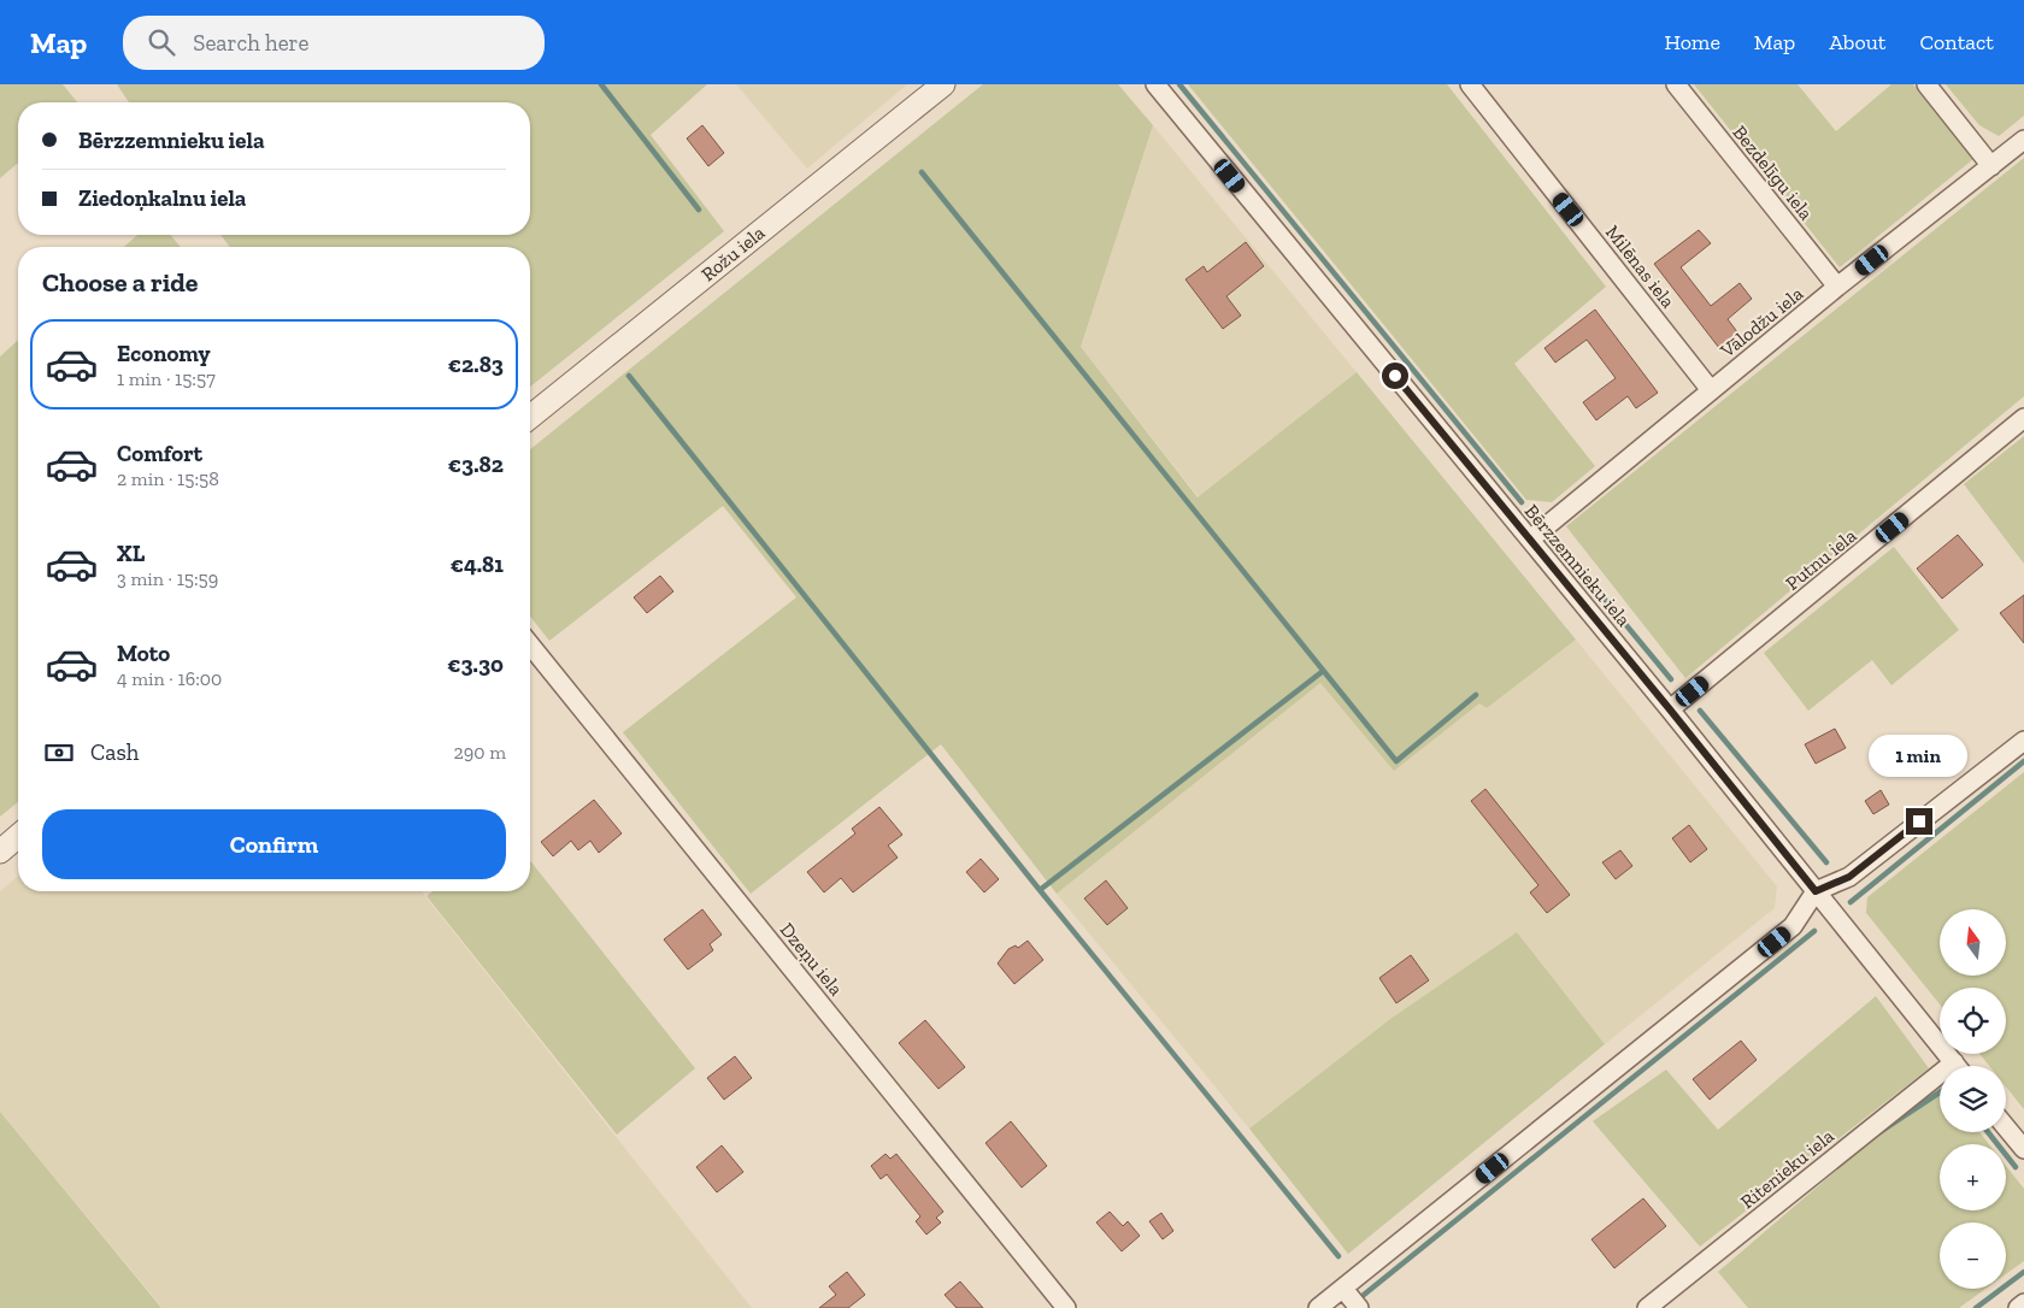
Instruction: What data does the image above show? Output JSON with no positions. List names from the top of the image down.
{
  "streets": {
    "street": [
      "Bezdelīgu iela",
      "Rožu iela",
      "Milēnas iela",
      "Vālodžu iela",
      "Putnu iela",
      "Bērzzemnieku iela",
      "Dzeņu iela",
      "Ritenieku iela"
    ]
  },
  "crossings": [
    ["Bezdelīgu iela", "Vālodžu iela"],
    ["Milēnas iela", "Vālodžu iela"],
    ["Vālodžu iela", "Bērzzemnieku iela"],
    ["Putnu iela", "Bērzzemnieku iela"]
  ],
  "north": "top",
  "page": {
    "header": "Map",
    "search": "Search here",
    "nav": [
      "Home",
      "Map",
      "About",
      "Contact"
    ],
    "banner": ["Bērzzemnieku iela", "Ziedoņkalnu iela"],
    "heading": "Choose a ride",
    "list": [
      {
        "name": "Economy",
        "note": "1 min · 15:57",
        "value": "€2.83"
      },
      {
        "name": "Comfort",
        "note": "2 min · 15:58",
        "value": "€3.82"
      },
      {
        "name": "XL",
        "note": "3 min · 15:59",
        "value": "€4.81"
      },
      {
        "name": "Moto",
        "note": "4 min · 16:00",
        "value": "€3.30"
      }
    ],
    "pay": ["Cash", "290 m"],
    "bubble": "1 min",
    "buttons": "Confirm",
    "map_buttons": ["+", "−"]
  }
}
